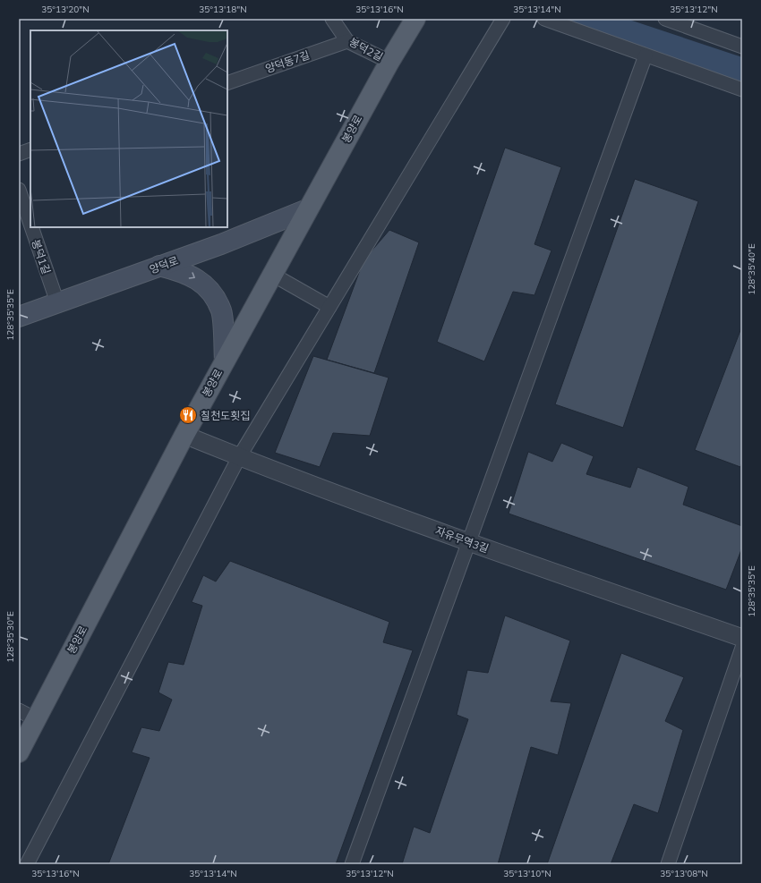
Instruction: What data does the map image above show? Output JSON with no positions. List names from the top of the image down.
{
  "streets": {
    "main road": ["봉양로", "양덕로"],
    "street": [
      "봉덕2길",
      "양덕동7길",
      "봉덕1길",
      "자유무역3길"
    ]
  },
  "crossings": [
    ["봉덕2길", "양덕동7길"],
    ["봉덕2길", "봉양로"],
    ["봉양로", "양덕로"],
    ["봉양로", "자유무역3길"],
    ["봉덕1길", "양덕로"]
  ],
  "places": {
    "restaurant": ["칠천도횟집"]
  },
  "coordinates": [
    "35°13'20\"N",
    "35°13'18\"N",
    "35°13'16\"N",
    "35°13'14\"N",
    "35°13'12\"N",
    "128°35'40\"E",
    "128°35'35\"E",
    "128°35'30\"E",
    "35°13'10\"N",
    "35°13'08\"N"
  ]
}
